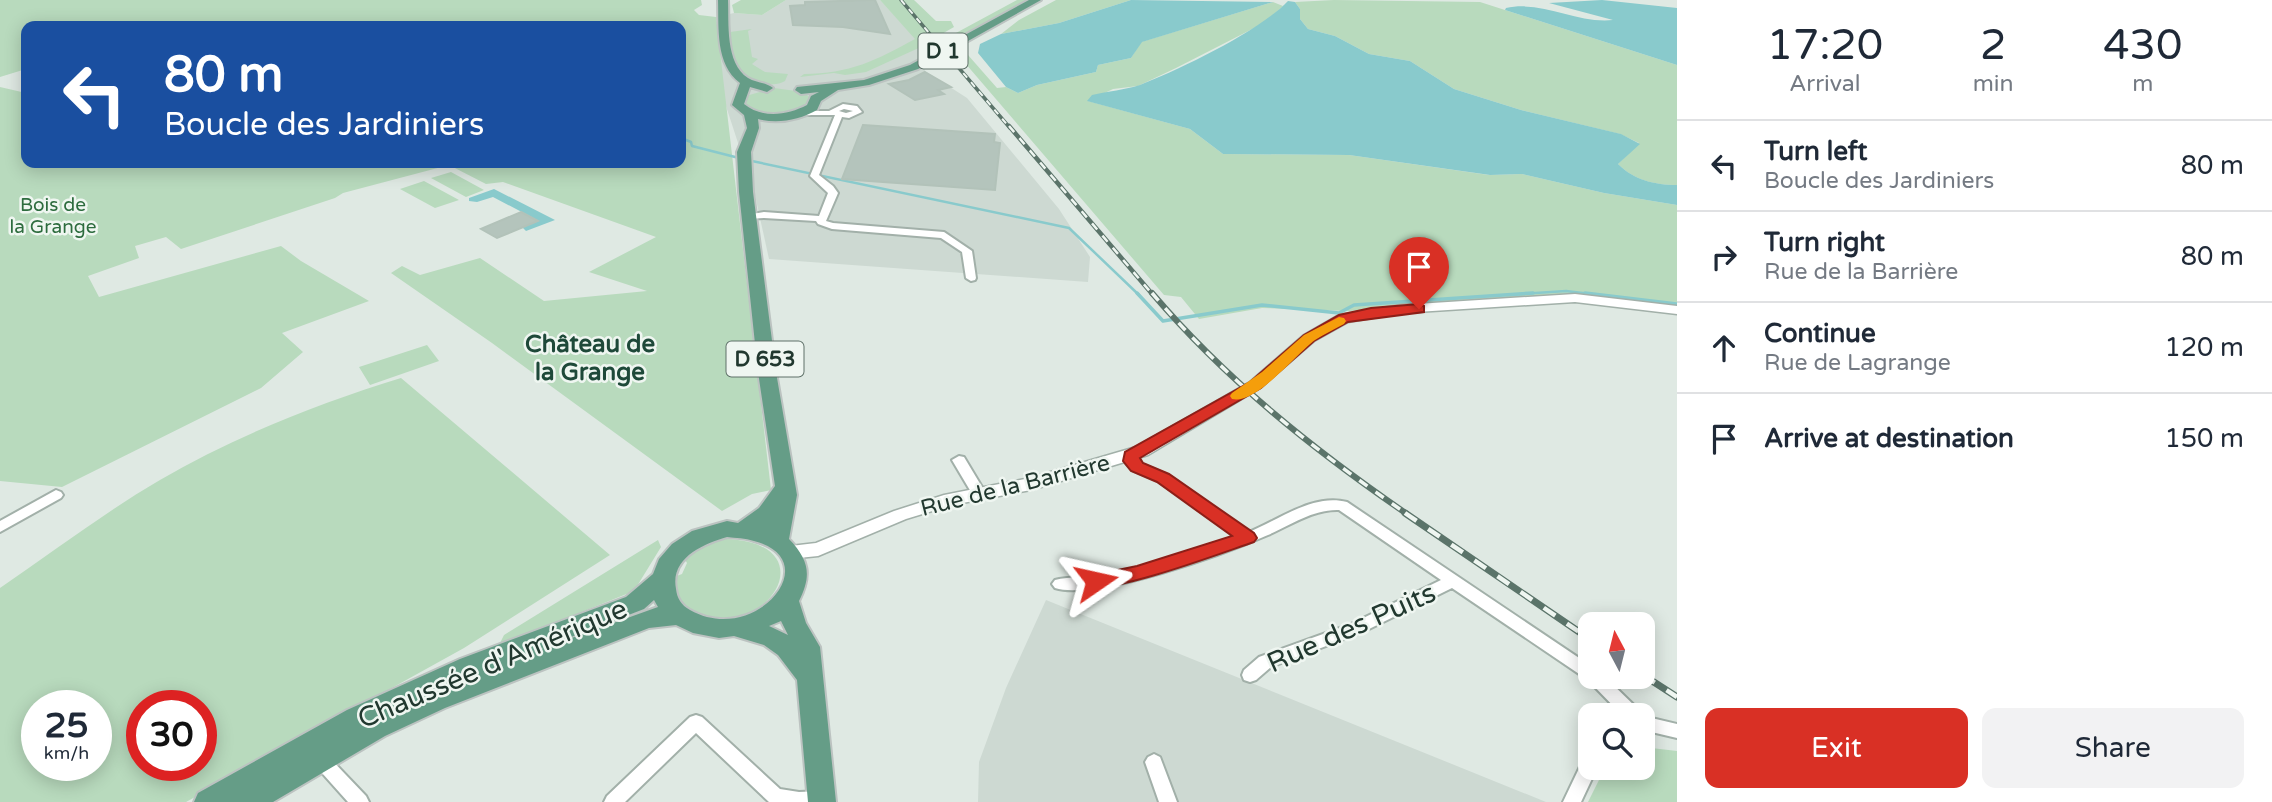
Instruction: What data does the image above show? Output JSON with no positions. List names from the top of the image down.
{
  "streets": {
    "main road": ["D 1", "D 653", "Chaussée d'Amérique"],
    "street": ["Rue de la Barrière", "Rue des Puits"]
  },
  "crossings": [
    ["Rue de la Barrière", "Chaussée d'Amérique"]
  ],
  "districts": ["Château de la Grange"],
  "parks": ["Bois de la Grange"],
  "north": "top",
  "page": {
    "eta": [
      "17:20",
      "Arrival",
      "2",
      "min",
      "430",
      "m"
    ],
    "turn": ["80 m", "Boucle des Jardiniers"],
    "list": [
      {
        "name": "Turn left",
        "note": "Boucle des Jardiniers",
        "value": "80 m"
      },
      {
        "name": "Turn right",
        "note": "Rue de la Barrière",
        "value": "80 m"
      },
      {
        "name": "Continue",
        "note": "Rue de Lagrange",
        "value": "120 m"
      },
      {
        "name": "Arrive at destination",
        "value": "150 m"
      }
    ],
    "speed": "25 km/h",
    "limit": "30",
    "buttons": ["Exit", "Share"]
  }
}
